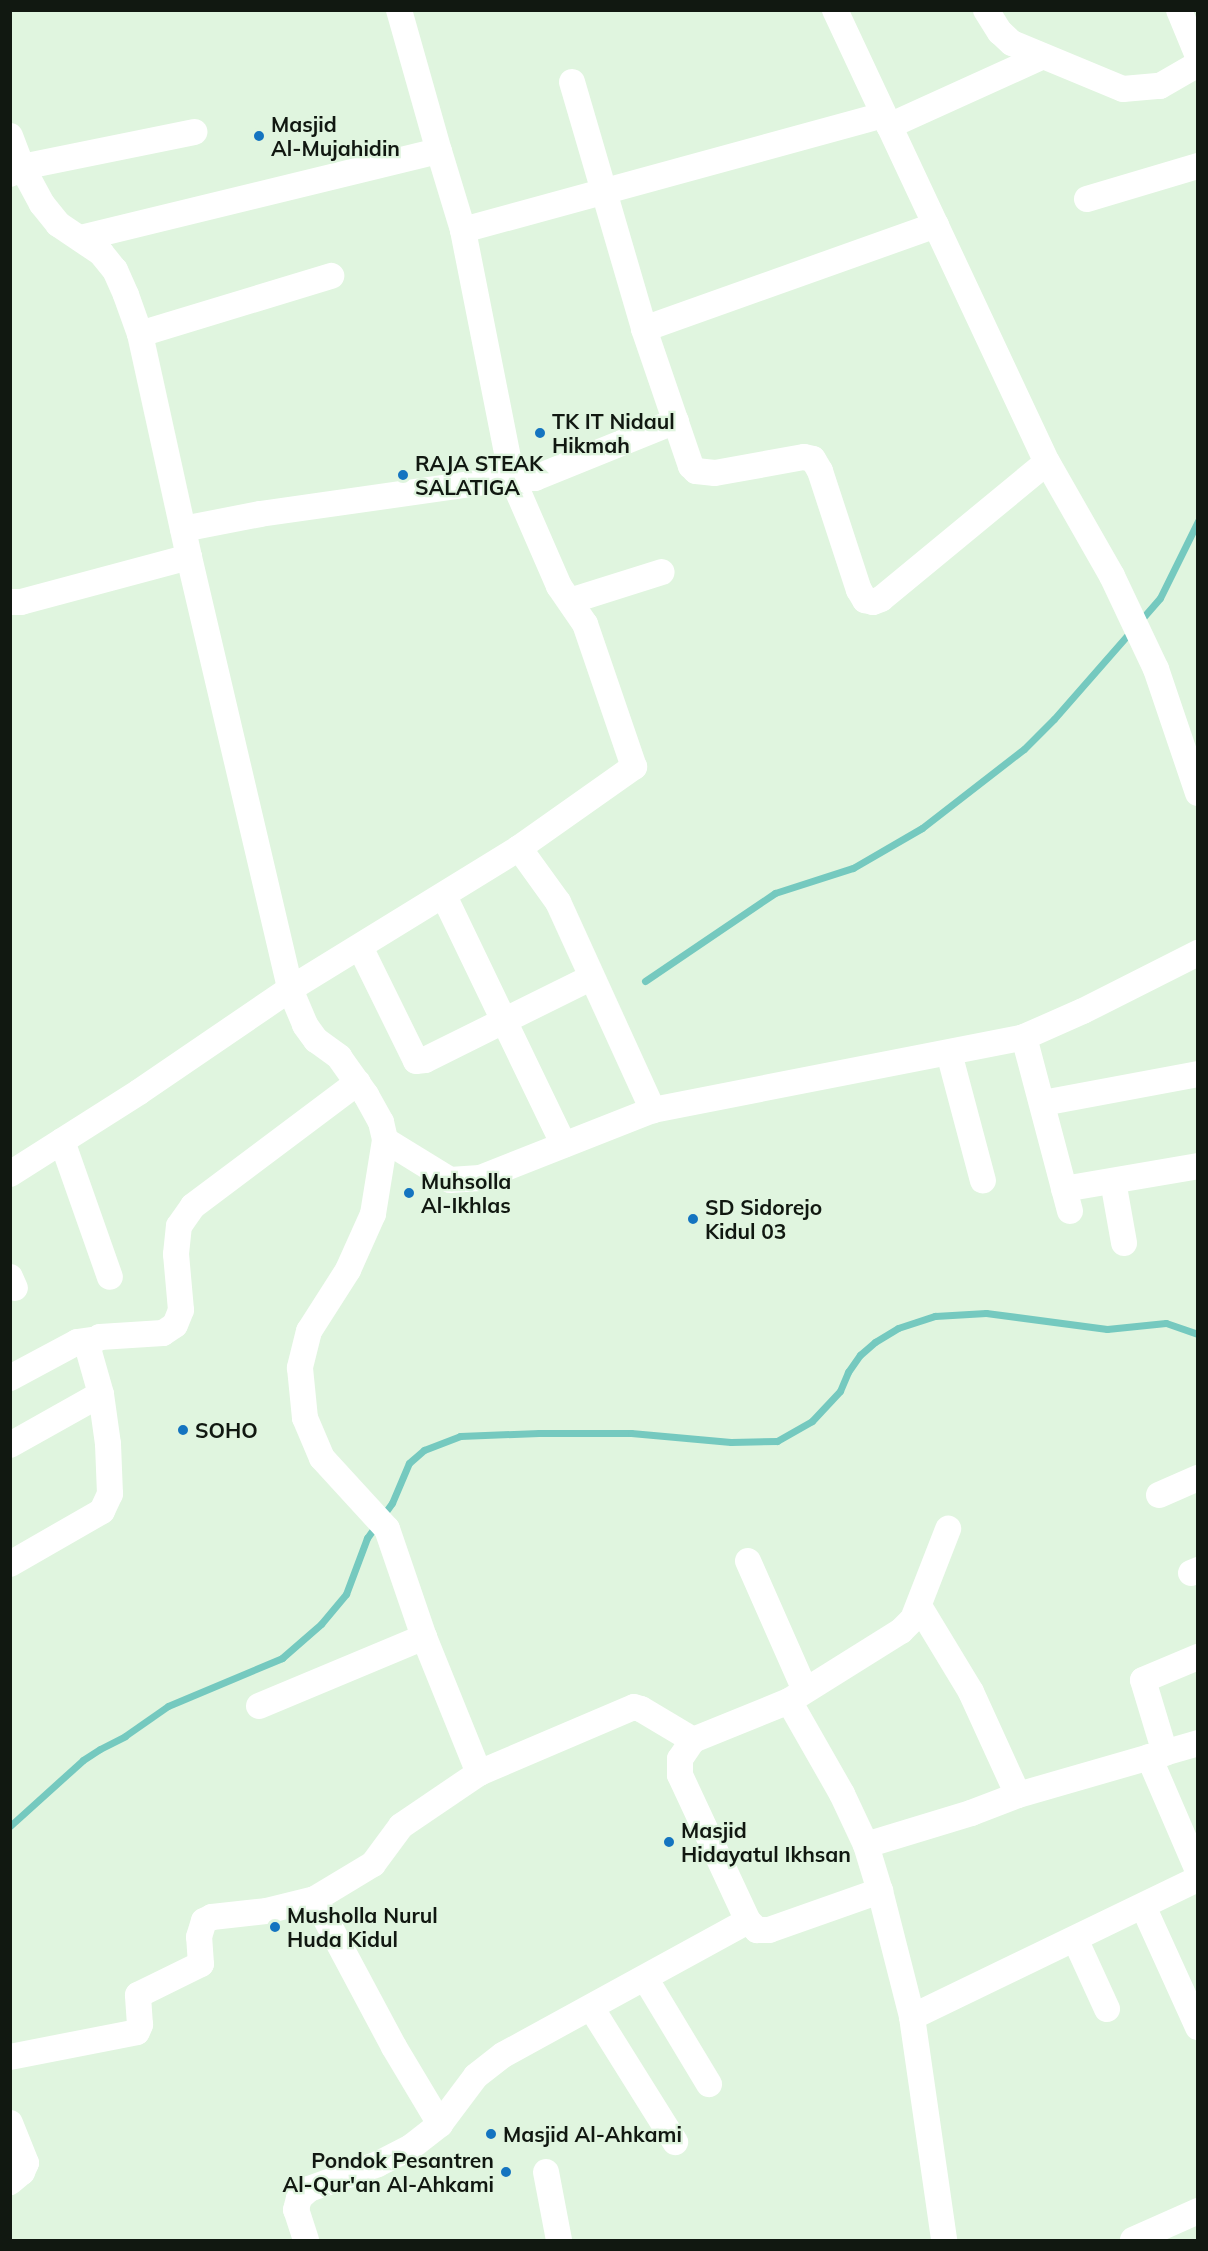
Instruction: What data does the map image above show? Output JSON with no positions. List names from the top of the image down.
{
  "places": [
    "Masjid Al-Mujahidin",
    "TK IT Nidaul Hikmah",
    "RAJA STEAK SALATIGA",
    "Muhsolla Al-Ikhlas",
    "SD Sidorejo Kidul 03",
    "SOHO",
    "Masjid Hidayatul Ikhsan",
    "Musholla Nurul Huda Kidul",
    "Masjid Al-Ahkami",
    "Pondok Pesantren Al-Qur'an Al-Ahkami"
  ]
}
